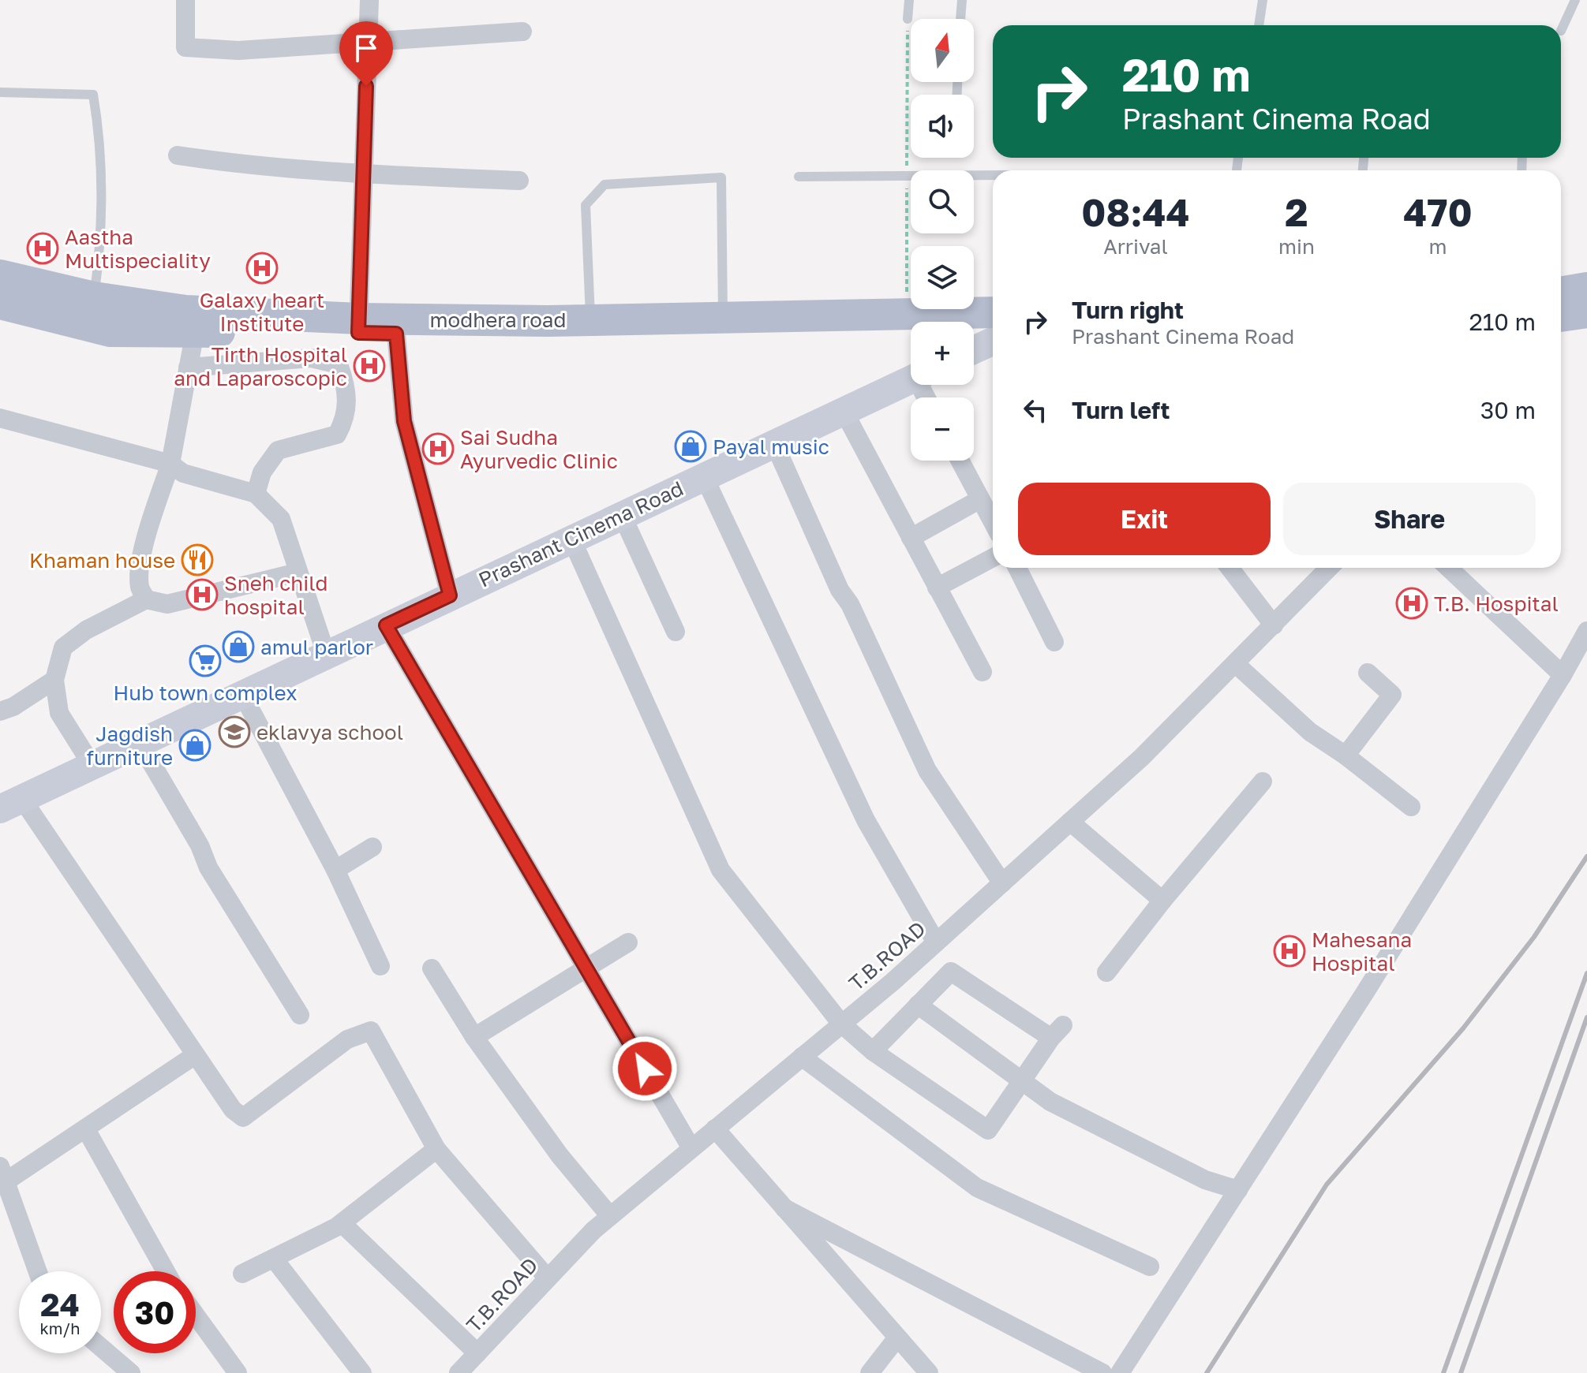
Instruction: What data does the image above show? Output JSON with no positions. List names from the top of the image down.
{
  "streets": {
    "main road": ["modhera road"],
    "street": ["Prashant Cinema Road", "T.B.ROAD"]
  },
  "places": {
    "hospital": [
      "Aastha Multispeciality",
      "Galaxy heart Institute",
      "Tirth Hospital and Laparoscopic",
      "Sai Sudha Ayurvedic Clinic",
      "Sneh child hospital",
      "T.B. Hospital",
      "Mahesana Hospital"
    ],
    "shop": ["Payal music", "amul parlor", "Jagdish furniture"],
    "restaurant": ["Khaman house"],
    "supermarket": ["Hub town complex"],
    "school or university": ["eklavya school"]
  },
  "north": "top",
  "page": {
    "map_buttons": ["+", "−"],
    "turn": ["210 m", "Prashant Cinema Road"],
    "eta": [
      "08:44",
      "Arrival",
      "2",
      "min",
      "470",
      "m"
    ],
    "list": [
      {
        "name": "Turn right",
        "note": "Prashant Cinema Road",
        "value": "210 m"
      },
      {
        "name": "Turn left",
        "value": "30 m"
      }
    ],
    "buttons": ["Exit", "Share"],
    "speed": "24 km/h",
    "limit": "30"
  }
}
